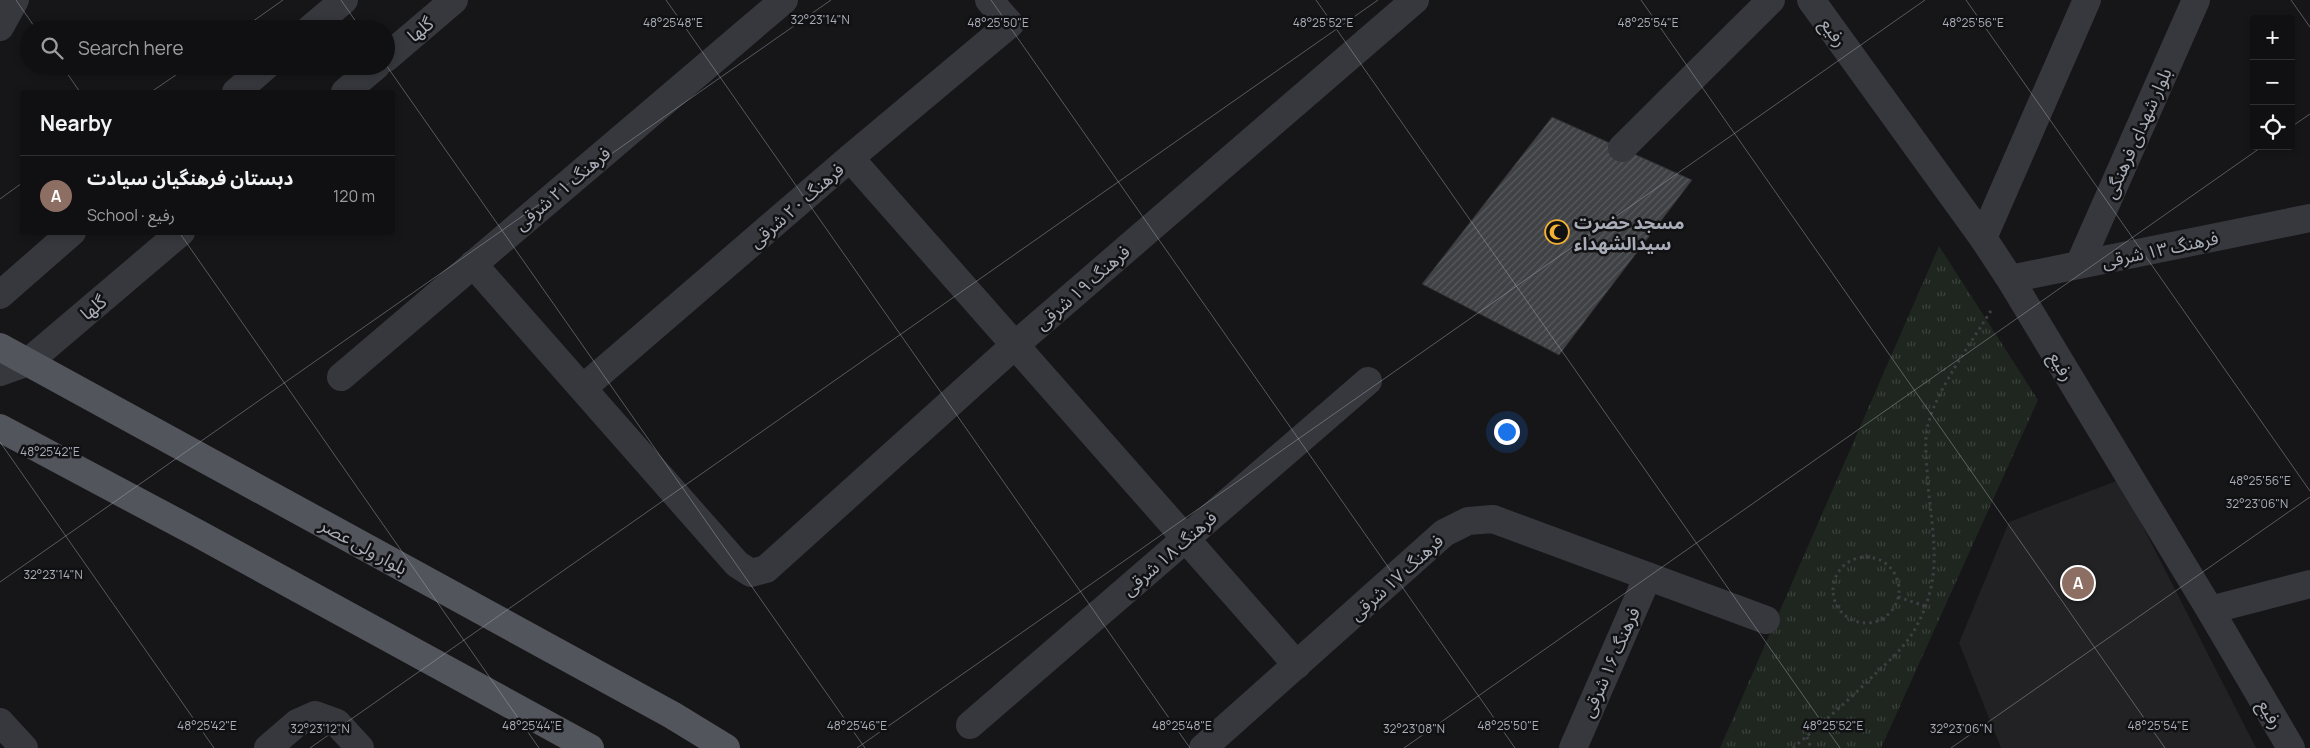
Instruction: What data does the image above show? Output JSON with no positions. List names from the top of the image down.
{
  "streets": {
    "main road": ["بلوار ولی عصر"],
    "street": [
      "گلها",
      "رفیع",
      "بلوار شهدای فرهنگی",
      "فرهنگ ۲۱ شرقی",
      "فرهنگ ۲۰ شرقی",
      "فرهنگ ۱۳ شرقی",
      "فرهنگ ۱۹ شرقی",
      "فرهنگ ۱۸ شرقی",
      "فرهنگ ۱۷ شرقی",
      "فرهنگ ۱۶ شرقی"
    ]
  },
  "crossings": [
    ["گلها", "بلوار ولی عصر"],
    ["رفیع", "فرهنگ ۱۳ شرقی"],
    ["بلوار شهدای فرهنگی", "فرهنگ ۱۳ شرقی"],
    ["فرهنگ ۲۰ شرقی", "فرهنگ ۱۹ شرقی"],
    ["فرهنگ ۱۷ شرقی", "فرهنگ ۱۶ شرقی"]
  ],
  "places": {
    "mosque": ["مسجد حضرت سیدالشهداء"]
  },
  "page": {
    "map_buttons": ["+", "−"],
    "search": "Search here",
    "heading": "Nearby",
    "list": [
      {
        "mark": "A",
        "name": "دبستان فرهنگیان سیادت",
        "note": "School · رفیع",
        "value": "120 m"
      }
    ],
    "pins": "A"
  },
  "coordinates": [
    "32°23'14\"N",
    "48°25'48\"E",
    "48°25'50\"E",
    "48°25'54\"E",
    "48°25'52\"E",
    "48°25'56\"E",
    "48°25'42\"E",
    "32°23'06\"N",
    "48°25'44\"E",
    "48°25'46\"E",
    "32°23'12\"N",
    "32°23'08\"N"
  ]
}
